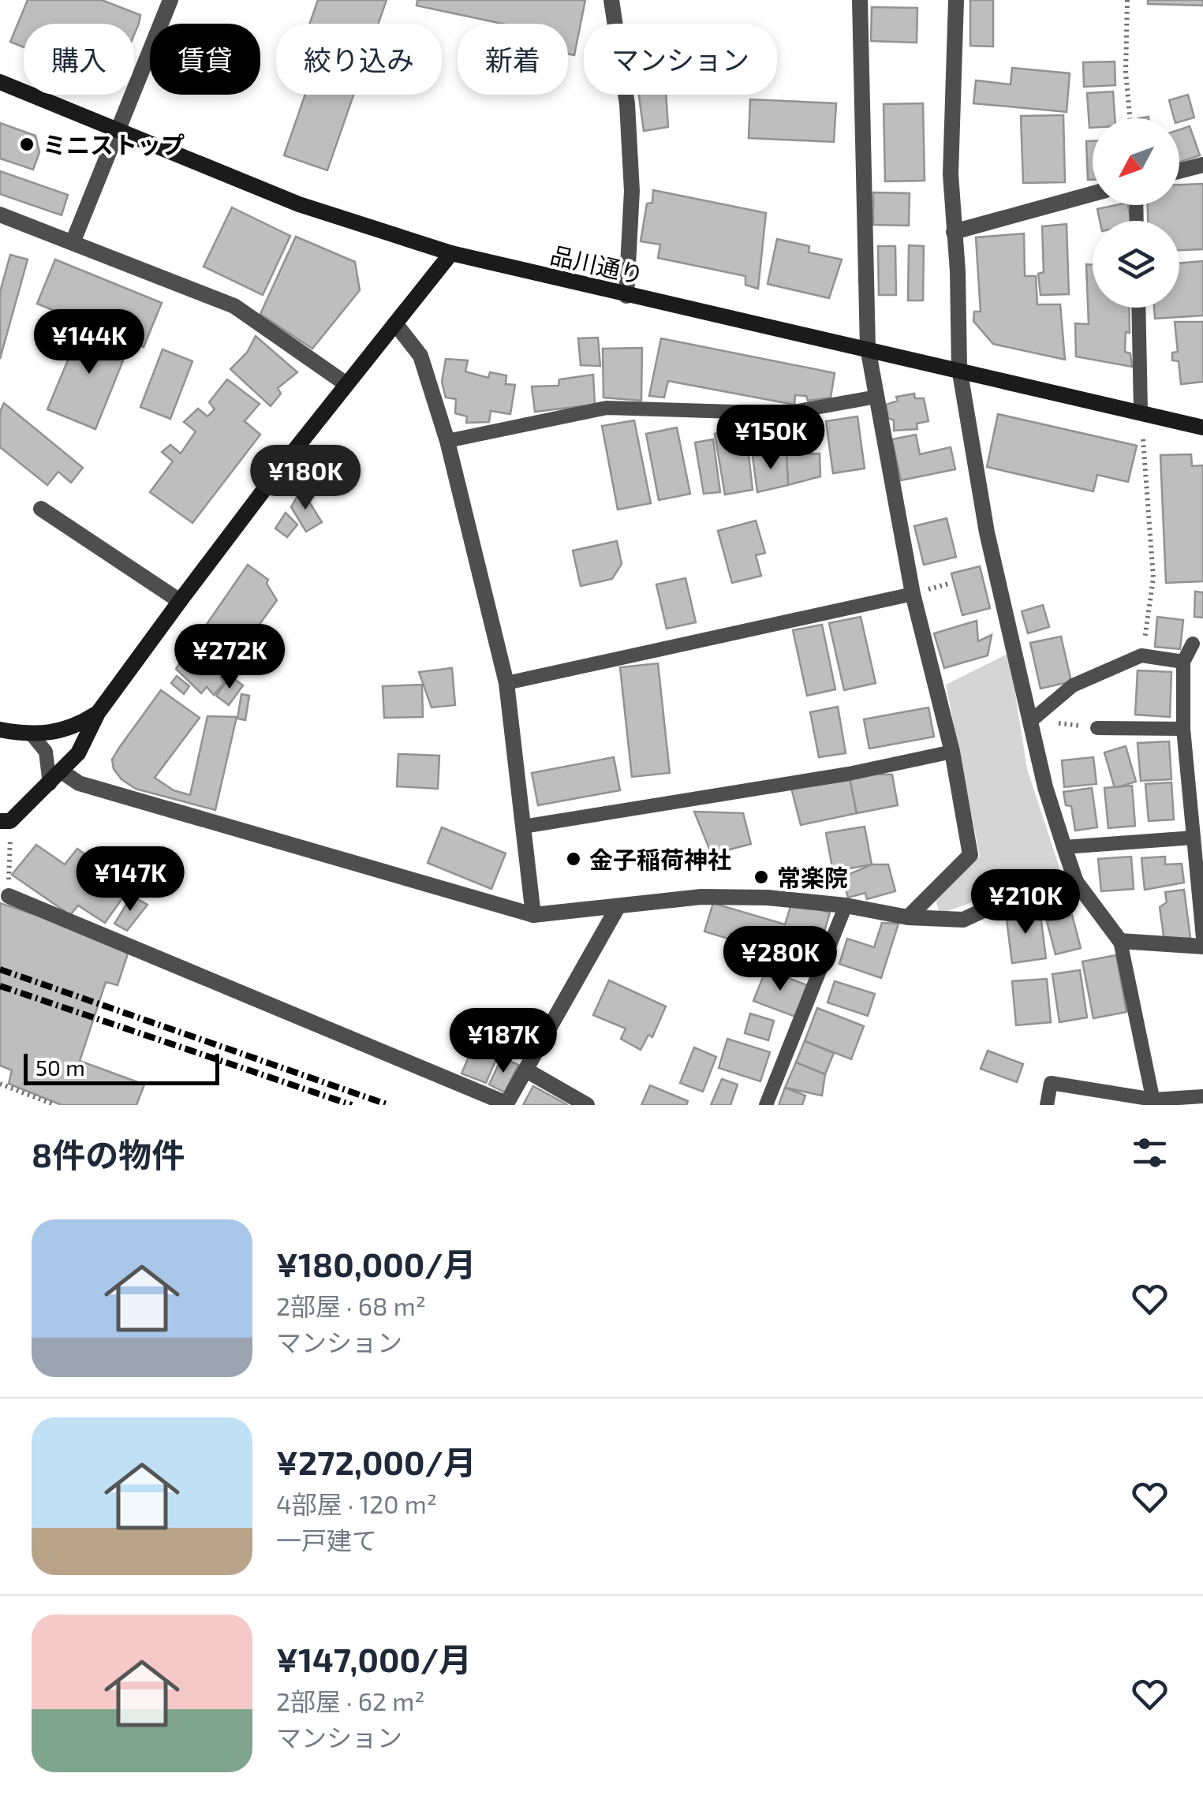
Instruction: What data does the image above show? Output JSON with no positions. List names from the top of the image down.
{
  "streets": {
    "street": ["品川通り"]
  },
  "places": ["ミニストップ", "金子稲荷神社", "常楽院"],
  "scale_bar": "50 m",
  "north": "bottom left",
  "page": {
    "chip": [
      "購入",
      "賃貸",
      "絞り込み",
      "新着",
      "マンション"
    ],
    "price": [
      "¥144K",
      "¥150K",
      "¥180K",
      "¥272K",
      "¥147K",
      "¥210K",
      "¥280K",
      "¥187K"
    ],
    "scale": "50 m",
    "heading": "8件の物件",
    "list": [
      {
        "name": "¥180,000/月",
        "note": "2部屋 · 68 m² · マンション"
      },
      {
        "name": "¥272,000/月",
        "note": "4部屋 · 120 m² · 一戸建て"
      },
      {
        "name": "¥147,000/月",
        "note": "2部屋 · 62 m² · マンション"
      }
    ]
  }
}
